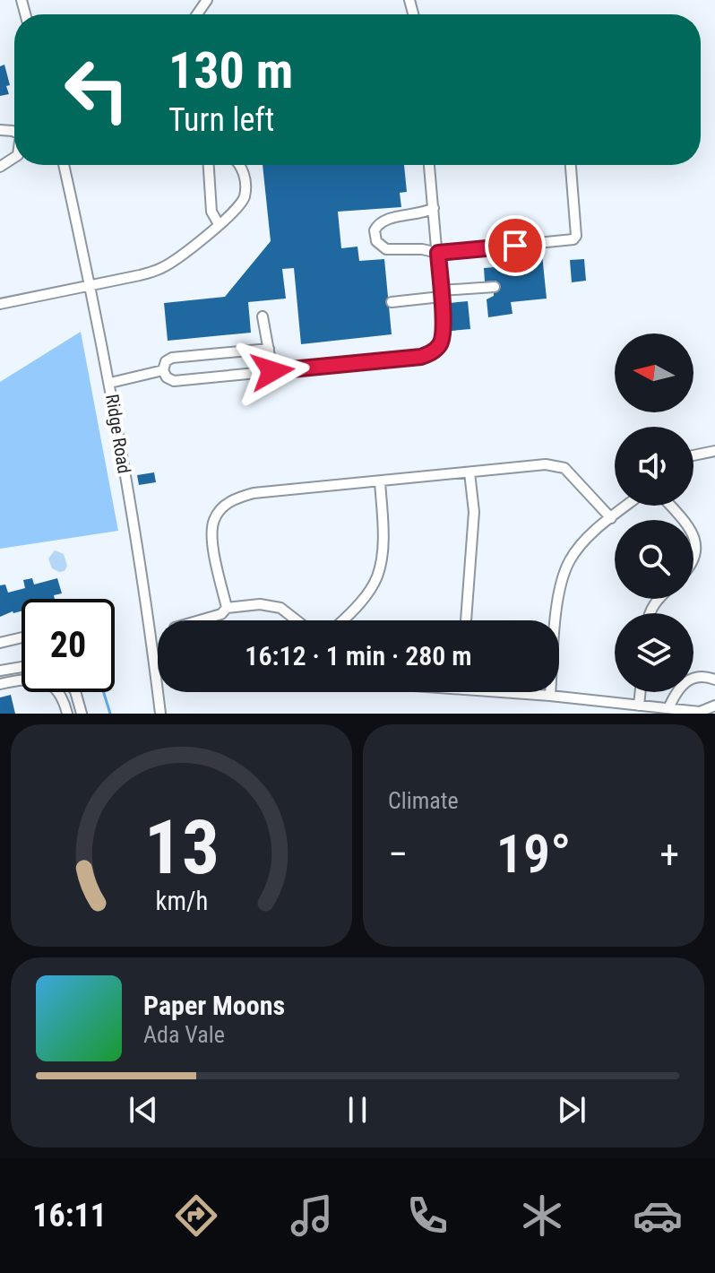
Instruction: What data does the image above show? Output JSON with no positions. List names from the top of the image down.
{
  "streets": {
    "street": ["Ridge Road"]
  },
  "north": "left",
  "page": {
    "turn": ["130 m", "Turn left"],
    "limit": "20",
    "trip": "16:12 · 1 min · 280 m",
    "tile": "Climate",
    "heat": ["−", "19°", "+"],
    "song": ["Paper Moons", "Ada Vale"],
    "tabs": "16:11",
    "gauge": ["13", "km/h"]
  }
}
